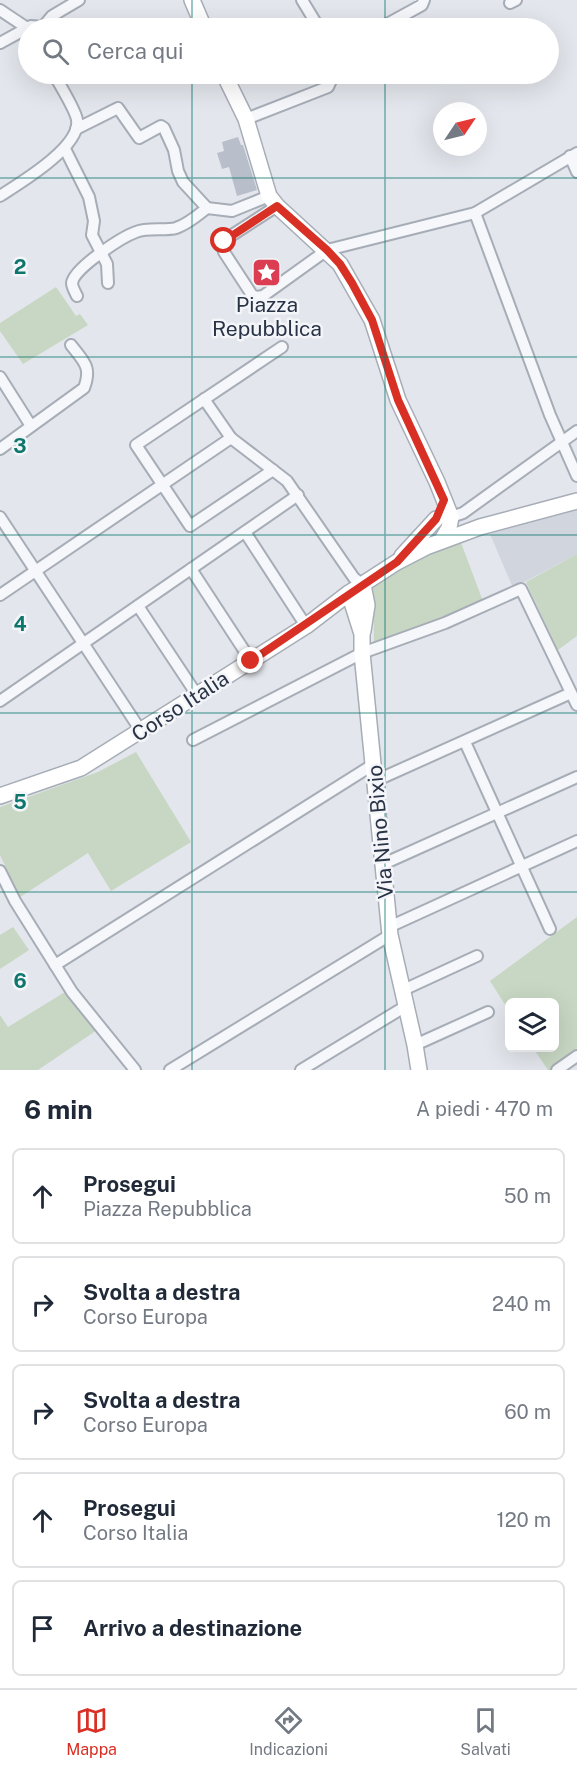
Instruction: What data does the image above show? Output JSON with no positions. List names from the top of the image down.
{
  "streets": {
    "street": ["Corso Italia", "Via Nino Bixio"]
  },
  "crossings": [
    ["Corso Italia", "Via Nino Bixio"]
  ],
  "places": {
    "place": ["Piazza Repubblica"]
  },
  "north": "top right",
  "page": {
    "search": "Cerca qui",
    "heading": ["6 min", "A piedi · 470 m"],
    "list": [
      ["Prosegui", "Piazza Repubblica", "50 m"],
      ["Svolta a destra", "Corso Europa", "240 m"],
      ["Svolta a destra", "Corso Europa", "60 m"],
      ["Prosegui", "Corso Italia", "120 m"],
      "Arrivo a destinazione"
    ],
    "nav": ["Mappa", "Indicazioni", "Salvati"]
  },
  "grid": {
    "rows": [
      "2",
      "3",
      "4",
      "5",
      "6"
    ]
  }
}
